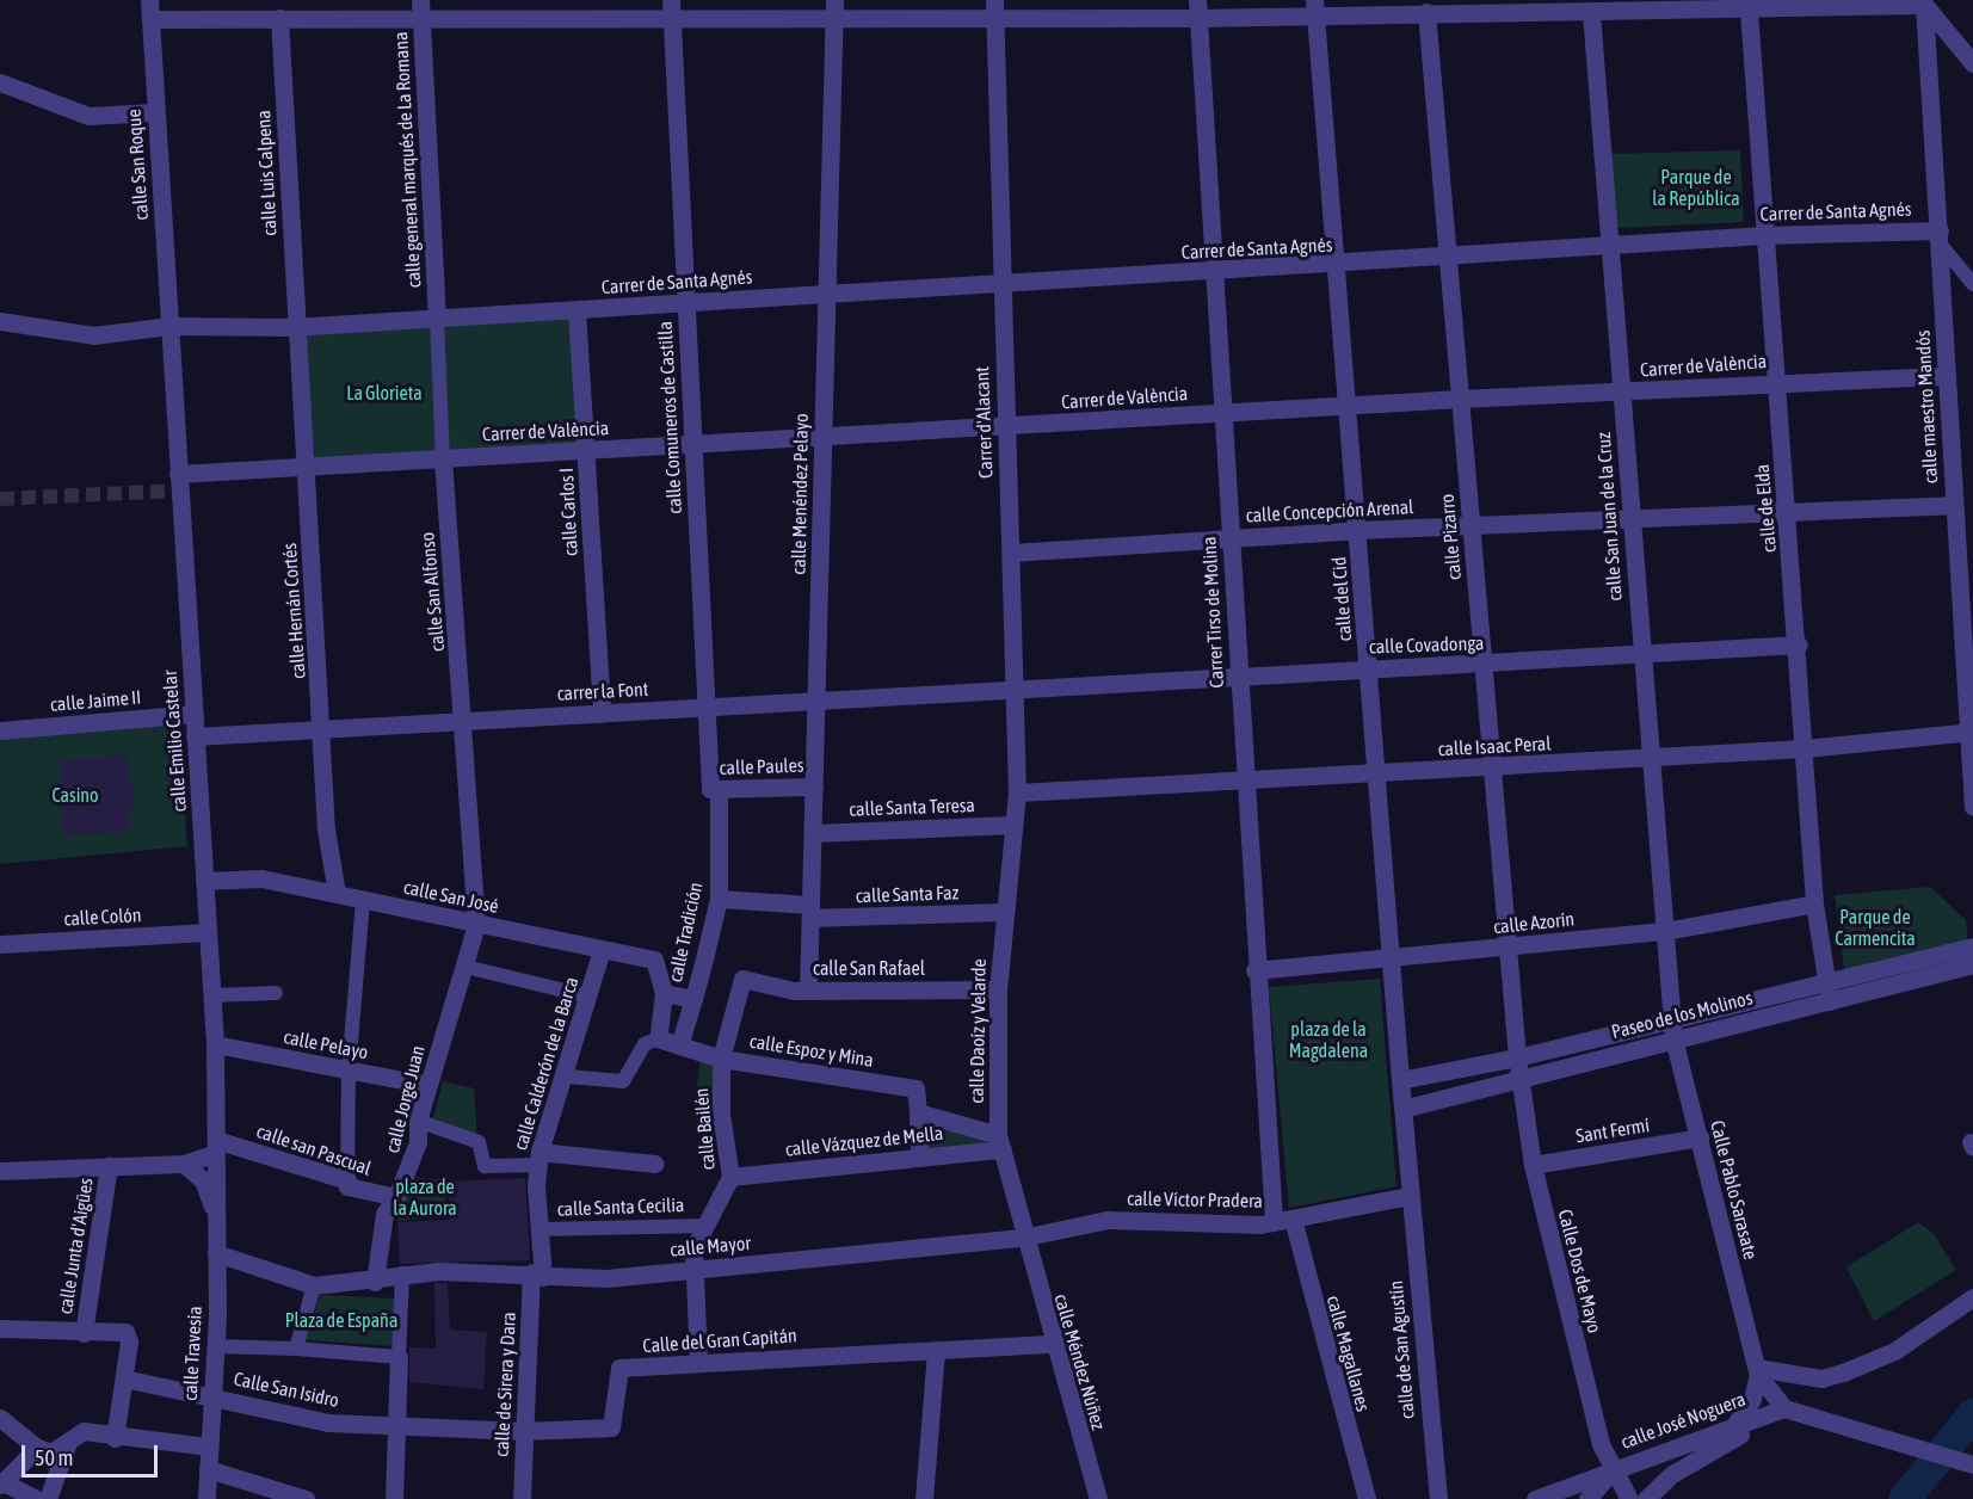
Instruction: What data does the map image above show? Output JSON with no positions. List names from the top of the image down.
{
  "streets": {
    "street": [
      "calle general marqués de La Romana",
      "calle San Roque",
      "calle Luis Calpena",
      "Carrer de Santa Agnés",
      "Carrer de València",
      "calle maestro Mandós",
      "calle Comuneros de Castilla",
      "Carrer d'Alacant",
      "calle Menéndez Pelayo",
      "calle de Elda",
      "calle Concepción Arenal",
      "calle Carlos I",
      "calle San Juan de la Cruz",
      "calle Pizarro",
      "calle San Alfonso",
      "calle del Cid",
      "calle Hernán Cortés",
      "Carrer Tirso de Molina",
      "calle Covadonga",
      "carrer la Font",
      "calle Jaime II",
      "calle Emilio Castelar",
      "calle Isaac Peral",
      "calle Paules",
      "calle Santa Teresa",
      "calle Santa Faz",
      "calle San José",
      "calle Colón",
      "calle Azorín",
      "calle Tradición",
      "calle San Rafael",
      "Paseo de los Molinos",
      "calle Daoíz y Velarde",
      "calle Pelayo",
      "calle Espoz y Mina",
      "calle Calderón de la Barca",
      "calle Jorge Juan",
      "calle Bailén",
      "Sant Fermí",
      "calle Vázquez de Mella",
      "calle san Pascual",
      "Calle Pablo Sarasate",
      "calle Víctor Pradera",
      "calle Santa Cecilia",
      "calle Junta d'Aigües",
      "calle Mayor",
      "Calle Dos de Mayo",
      "Calle del Gran Capitán",
      "calle de San Agustín",
      "calle Travesía",
      "calle Magallanes",
      "calle Méndez Núñez",
      "calle de Sirera y Dara",
      "Calle San Isidro",
      "calle José Noguera"
    ]
  },
  "crossings": [
    ["calle San Roque", "calle Emilio Castelar"],
    ["calle Luis Calpena", "calle Hernán Cortés"],
    ["Carrer de Santa Agnés", "calle maestro Mandós"],
    ["Carrer de Santa Agnés", "calle Comuneros de Castilla"],
    ["Carrer de Santa Agnés", "Carrer d'Alacant"],
    ["Carrer de Santa Agnés", "calle Menéndez Pelayo"],
    ["Carrer de Santa Agnés", "calle de Elda"],
    ["Carrer de Santa Agnés", "calle Carlos I"],
    ["Carrer de Santa Agnés", "calle San Juan de la Cruz"],
    ["Carrer de Santa Agnés", "calle Pizarro"],
    ["Carrer de Santa Agnés", "calle del Cid"],
    ["Carrer de Santa Agnés", "Carrer Tirso de Molina"],
    ["Carrer de València", "calle maestro Mandós"],
    ["Carrer de València", "calle Comuneros de Castilla"],
    ["Carrer de València", "Carrer d'Alacant"],
    ["Carrer de València", "calle Menéndez Pelayo"],
    ["Carrer de València", "calle de Elda"],
    ["Carrer de València", "calle Carlos I"],
    ["Carrer de València", "calle San Juan de la Cruz"],
    ["Carrer de València", "calle Pizarro"],
    ["Carrer de València", "calle San Alfonso"],
    ["Carrer de València", "calle del Cid"],
    ["Carrer de València", "calle Hernán Cortés"],
    ["Carrer de València", "Carrer Tirso de Molina"],
    ["Carrer de València", "calle Emilio Castelar"],
    ["calle maestro Mandós", "calle Concepción Arenal"],
    ["calle maestro Mandós", "calle Isaac Peral"],
    ["calle Comuneros de Castilla", "carrer la Font"],
    ["calle Comuneros de Castilla", "calle Paules"],
    ["calle Comuneros de Castilla", "calle Tradición"],
    ["Carrer d'Alacant", "calle Concepción Arenal"],
    ["Carrer d'Alacant", "calle Covadonga"],
    ["Carrer d'Alacant", "carrer la Font"],
    ["Carrer d'Alacant", "calle Isaac Peral"],
    ["Carrer d'Alacant", "calle Santa Teresa"],
    ["Carrer d'Alacant", "calle Daoíz y Velarde"],
    ["calle Menéndez Pelayo", "carrer la Font"],
    ["calle Menéndez Pelayo", "calle Paules"],
    ["calle Menéndez Pelayo", "calle Santa Teresa"],
    ["calle Menéndez Pelayo", "calle Santa Faz"],
    ["calle Menéndez Pelayo", "calle San Rafael"],
    ["calle de Elda", "calle Concepción Arenal"],
    ["calle de Elda", "calle Covadonga"],
    ["calle de Elda", "calle Isaac Peral"],
    ["calle de Elda", "calle Azorín"],
    ["calle de Elda", "Paseo de los Molinos"],
    ["calle Concepción Arenal", "calle San Juan de la Cruz"],
    ["calle Concepción Arenal", "calle Pizarro"],
    ["calle Concepción Arenal", "calle del Cid"],
    ["calle Concepción Arenal", "Carrer Tirso de Molina"],
    ["calle Carlos I", "carrer la Font"],
    ["calle San Juan de la Cruz", "calle Covadonga"],
    ["calle San Juan de la Cruz", "calle Isaac Peral"],
    ["calle San Juan de la Cruz", "calle Azorín"],
    ["calle San Juan de la Cruz", "Paseo de los Molinos"],
    ["calle San Juan de la Cruz", "Calle Pablo Sarasate"],
    ["calle Pizarro", "calle Covadonga"],
    ["calle Pizarro", "calle Isaac Peral"],
    ["calle Pizarro", "calle Azorín"],
    ["calle Pizarro", "Paseo de los Molinos"],
    ["calle Pizarro", "Calle Dos de Mayo"],
    ["calle San Alfonso", "carrer la Font"],
    ["calle San Alfonso", "calle San José"],
    ["calle San Alfonso", "calle Jorge Juan"],
    ["calle del Cid", "calle Covadonga"],
    ["calle del Cid", "calle Isaac Peral"],
    ["calle del Cid", "calle Azorín"],
    ["calle del Cid", "Paseo de los Molinos"],
    ["calle del Cid", "calle Víctor Pradera"],
    ["calle del Cid", "calle de San Agustín"],
    ["calle Hernán Cortés", "carrer la Font"],
    ["calle Hernán Cortés", "calle San José"],
    ["Carrer Tirso de Molina", "calle Covadonga"],
    ["Carrer Tirso de Molina", "calle Isaac Peral"],
    ["Carrer Tirso de Molina", "calle Azorín"],
    ["Carrer Tirso de Molina", "calle Víctor Pradera"],
    ["calle Covadonga", "carrer la Font"],
    ["carrer la Font", "calle Emilio Castelar"],
    ["calle Jaime II", "calle Emilio Castelar"],
    ["calle Emilio Castelar", "calle San José"],
    ["calle Emilio Castelar", "calle Colón"],
    ["calle Emilio Castelar", "calle Pelayo"],
    ["calle Emilio Castelar", "calle san Pascual"],
    ["calle Emilio Castelar", "calle Travesía"],
    ["calle Paules", "calle Tradición"],
    ["calle Santa Teresa", "calle Daoíz y Velarde"],
    ["calle Santa Faz", "calle Tradición"],
    ["calle Santa Faz", "calle Daoíz y Velarde"],
    ["calle San José", "calle Calderón de la Barca"],
    ["calle San José", "calle Jorge Juan"],
    ["calle Tradición", "calle Espoz y Mina"],
    ["calle San Rafael", "calle Daoíz y Velarde"],
    ["calle San Rafael", "calle Bailén"],
    ["Paseo de los Molinos", "Calle Pablo Sarasate"],
    ["Paseo de los Molinos", "Calle Dos de Mayo"],
    ["calle Daoíz y Velarde", "calle Vázquez de Mella"],
    ["calle Daoíz y Velarde", "calle Víctor Pradera"],
    ["calle Daoíz y Velarde", "calle Mayor"],
    ["calle Daoíz y Velarde", "calle Méndez Núñez"],
    ["calle Pelayo", "calle Jorge Juan"],
    ["calle Espoz y Mina", "calle Bailén"],
    ["calle Espoz y Mina", "calle Vázquez de Mella"],
    ["calle Calderón de la Barca", "calle Santa Cecilia"],
    ["calle Calderón de la Barca", "calle Mayor"],
    ["calle Calderón de la Barca", "calle de Sirera y Dara"],
    ["calle Jorge Juan", "calle san Pascual"],
    ["calle Bailén", "calle Vázquez de Mella"],
    ["calle Bailén", "calle Santa Cecilia"],
    ["calle Bailén", "calle Mayor"],
    ["calle Bailén", "Calle del Gran Capitán"],
    ["Sant Fermí", "Calle Pablo Sarasate"],
    ["Sant Fermí", "Calle Dos de Mayo"],
    ["Calle Pablo Sarasate", "calle José Noguera"],
    ["calle Víctor Pradera", "calle Mayor"],
    ["calle Víctor Pradera", "calle de San Agustín"],
    ["calle Víctor Pradera", "calle Magallanes"],
    ["calle Víctor Pradera", "calle Méndez Núñez"],
    ["calle Mayor", "calle Méndez Núñez"],
    ["calle Mayor", "calle de Sirera y Dara"],
    ["Calle Dos de Mayo", "calle José Noguera"],
    ["Calle del Gran Capitán", "calle Méndez Núñez"],
    ["Calle del Gran Capitán", "calle de Sirera y Dara"],
    ["Calle del Gran Capitán", "Calle San Isidro"],
    ["calle Travesía", "Calle San Isidro"]
  ],
  "parks": [
    "Parque de la República",
    "La Glorieta",
    "Casino",
    "Parque de Carmencita",
    "plaza de la Magdalena",
    "plaza de la Aurora",
    "Plaza de España"
  ],
  "scale_bar": "50 m"
}
